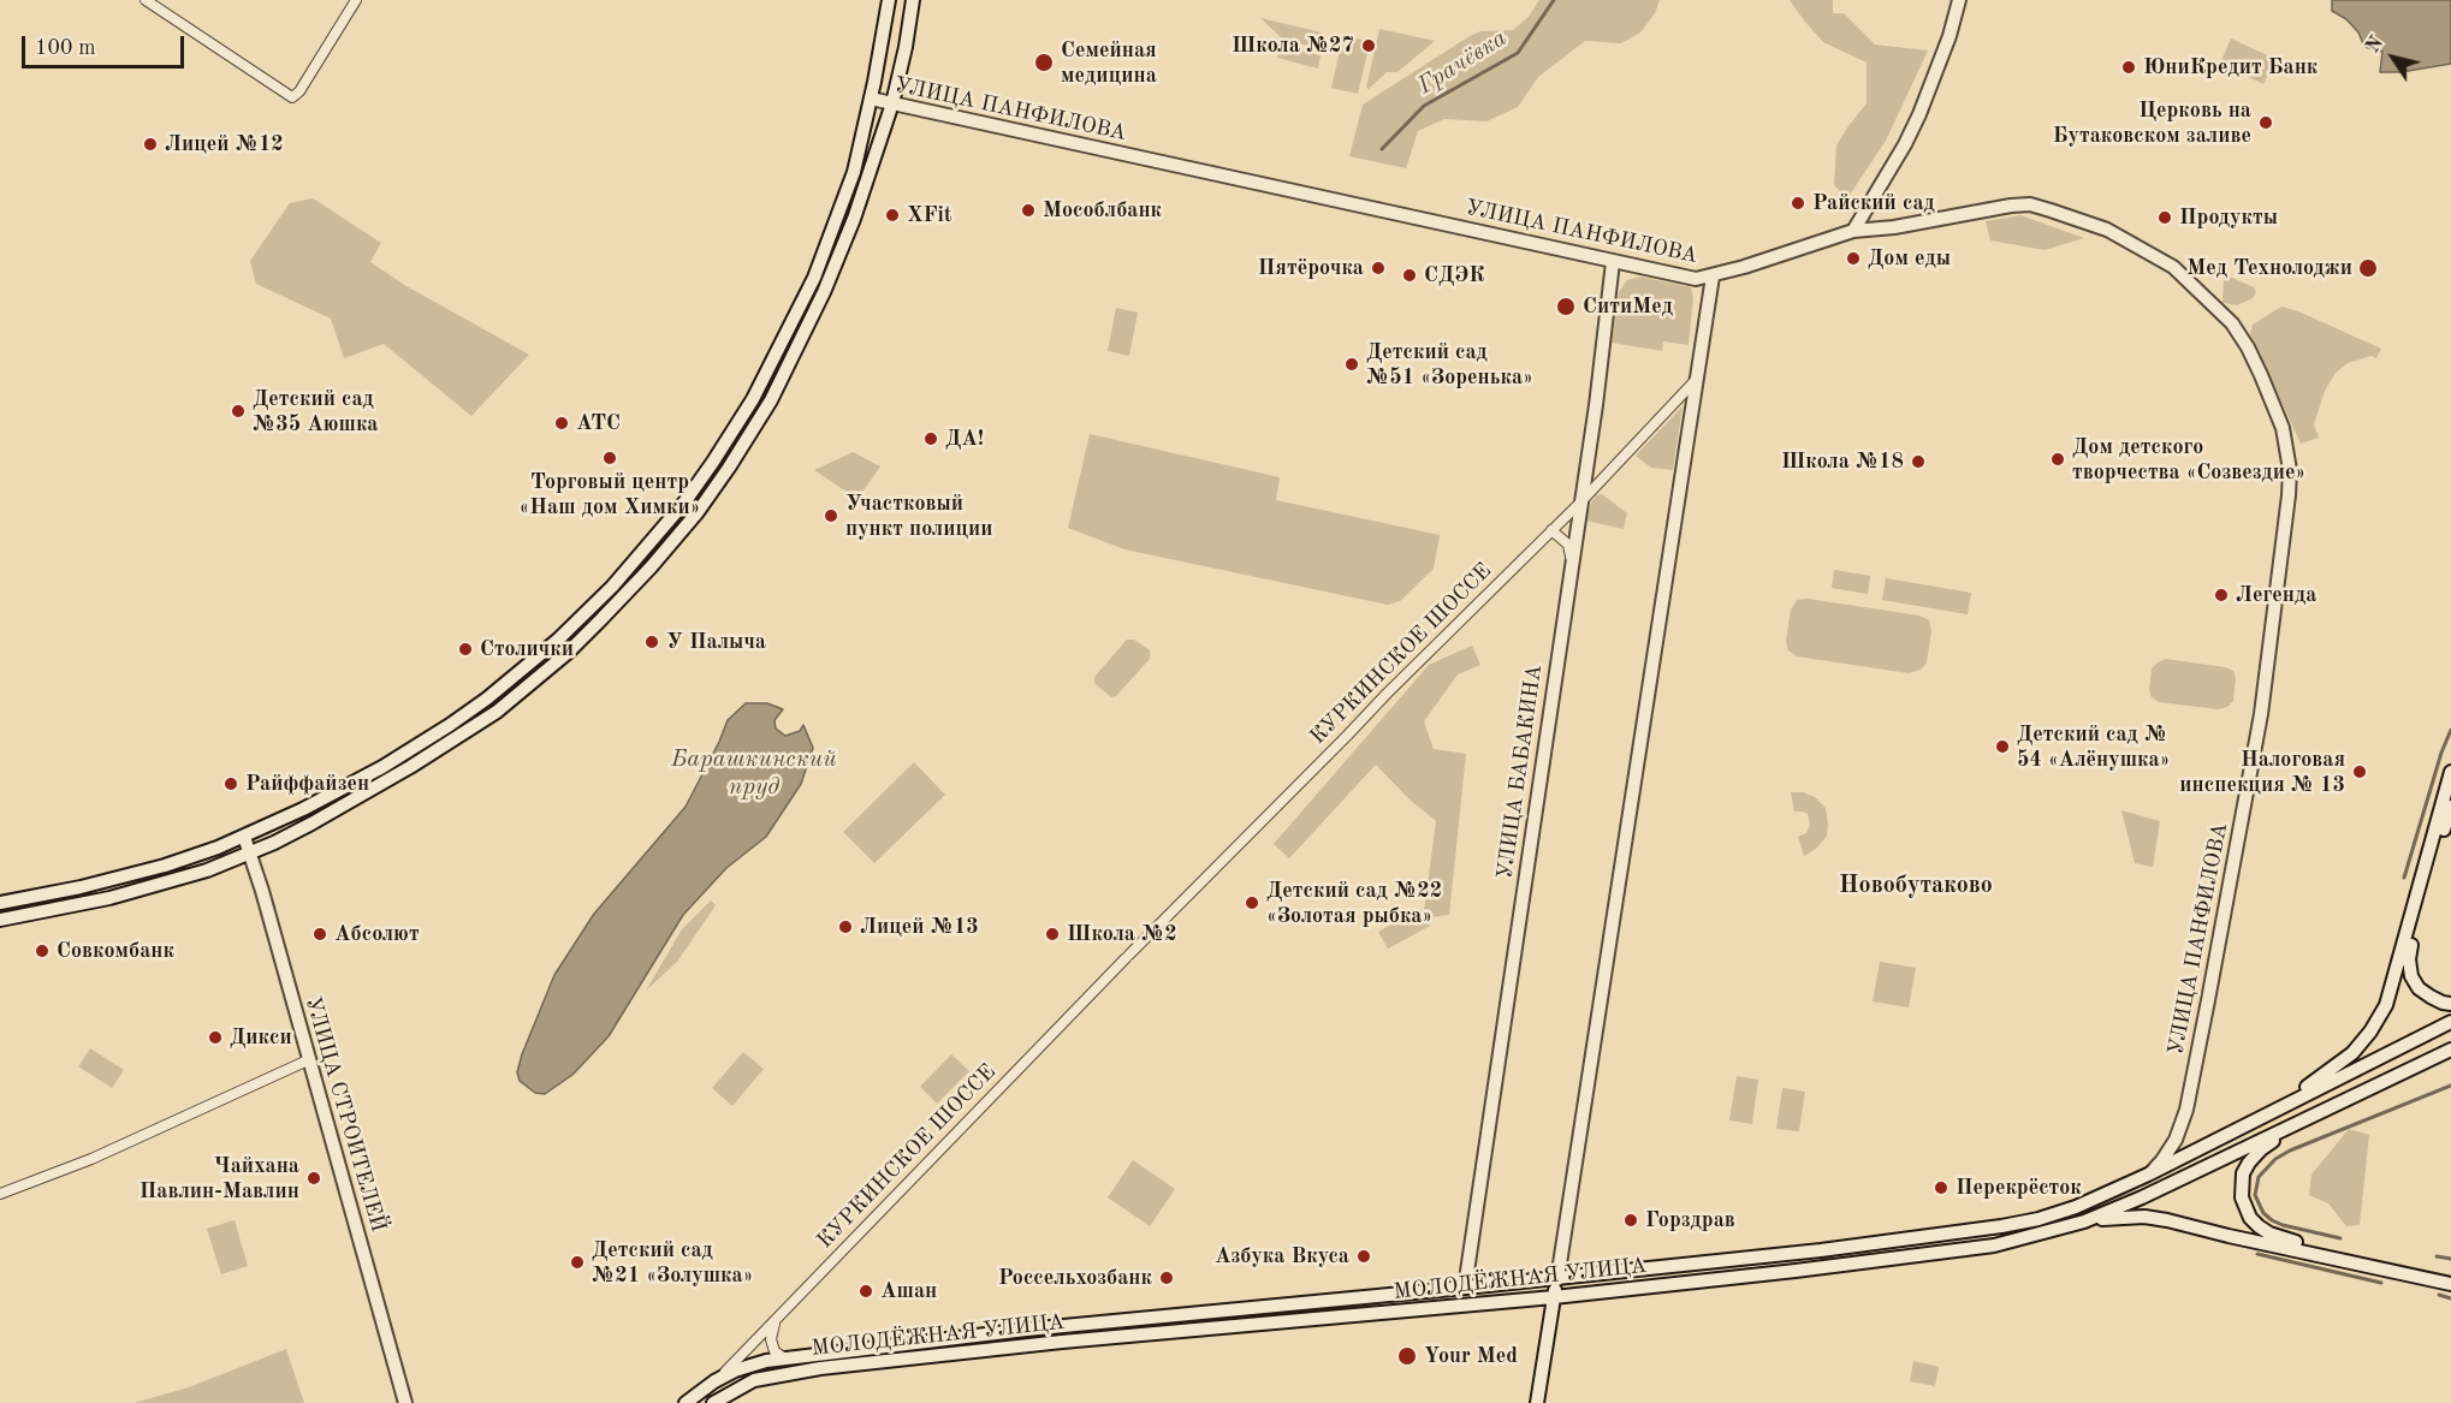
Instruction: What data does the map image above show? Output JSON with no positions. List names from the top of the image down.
{
  "streets": {
    "main road": [
      "УЛИЦА ПАНФИЛОВА",
      "УЛИЦА БАБАКИНА",
      "УЛИЦА СТРОИТЕЛЕЙ",
      "МОЛОДЁЖНАЯ УЛИЦА"
    ],
    "street": ["КУРКИНСКОЕ ШОССЕ"]
  },
  "crossings": [
    ["УЛИЦА ПАНФИЛОВА", "УЛИЦА БАБАКИНА"],
    ["УЛИЦА ПАНФИЛОВА", "МОЛОДЁЖНАЯ УЛИЦА"],
    ["КУРКИНСКОЕ ШОССЕ", "УЛИЦА БАБАКИНА"],
    ["КУРКИНСКОЕ ШОССЕ", "МОЛОДЁЖНАЯ УЛИЦА"],
    ["УЛИЦА БАБАКИНА", "МОЛОДЁЖНАЯ УЛИЦА"]
  ],
  "districts": ["Новобутаково"],
  "water": ["Грачёвка", "Барашкинский пруд"],
  "places": [
    "Школа №27",
    "Семейная медицина",
    "ЮниКредит Банк",
    "Церковь на Бутаковском заливе",
    "Лицей №12",
    "Райский сад",
    "Мособлбанк",
    "XFit",
    "Продукты",
    "Дом еды",
    "Пятёрочка",
    "Мед Технолоджи",
    "СДЭК",
    "СитиМед",
    "Детский сад №51 «Зоренька»",
    "Детский сад №35 Аюшка",
    "АТС",
    "ДА!",
    "Торговый центр «Наш дом Химки»",
    "Дом детского творчества «Созвездие»",
    "Школа №18",
    "Участковый пункт полиции",
    "Легенда",
    "У Палыча",
    "Столички",
    "Детский сад № 54 «Алёнушка»",
    "Налоговая инспекция № 13",
    "Райффайзен",
    "Детский сад №22 «Золотая рыбка»",
    "Лицей №13",
    "Абсолют",
    "Школа №2",
    "Совкомбанк",
    "Дикси",
    "Чайхана Павлин-Мавлин",
    "Перекрёсток",
    "Горздрав",
    "Азбука Вкуса",
    "Детский сад №21 «Золушка»",
    "Россельхозбанк",
    "Ашан",
    "Your Med"
  ],
  "scale_bar": "100 m",
  "north": "top left"
}
